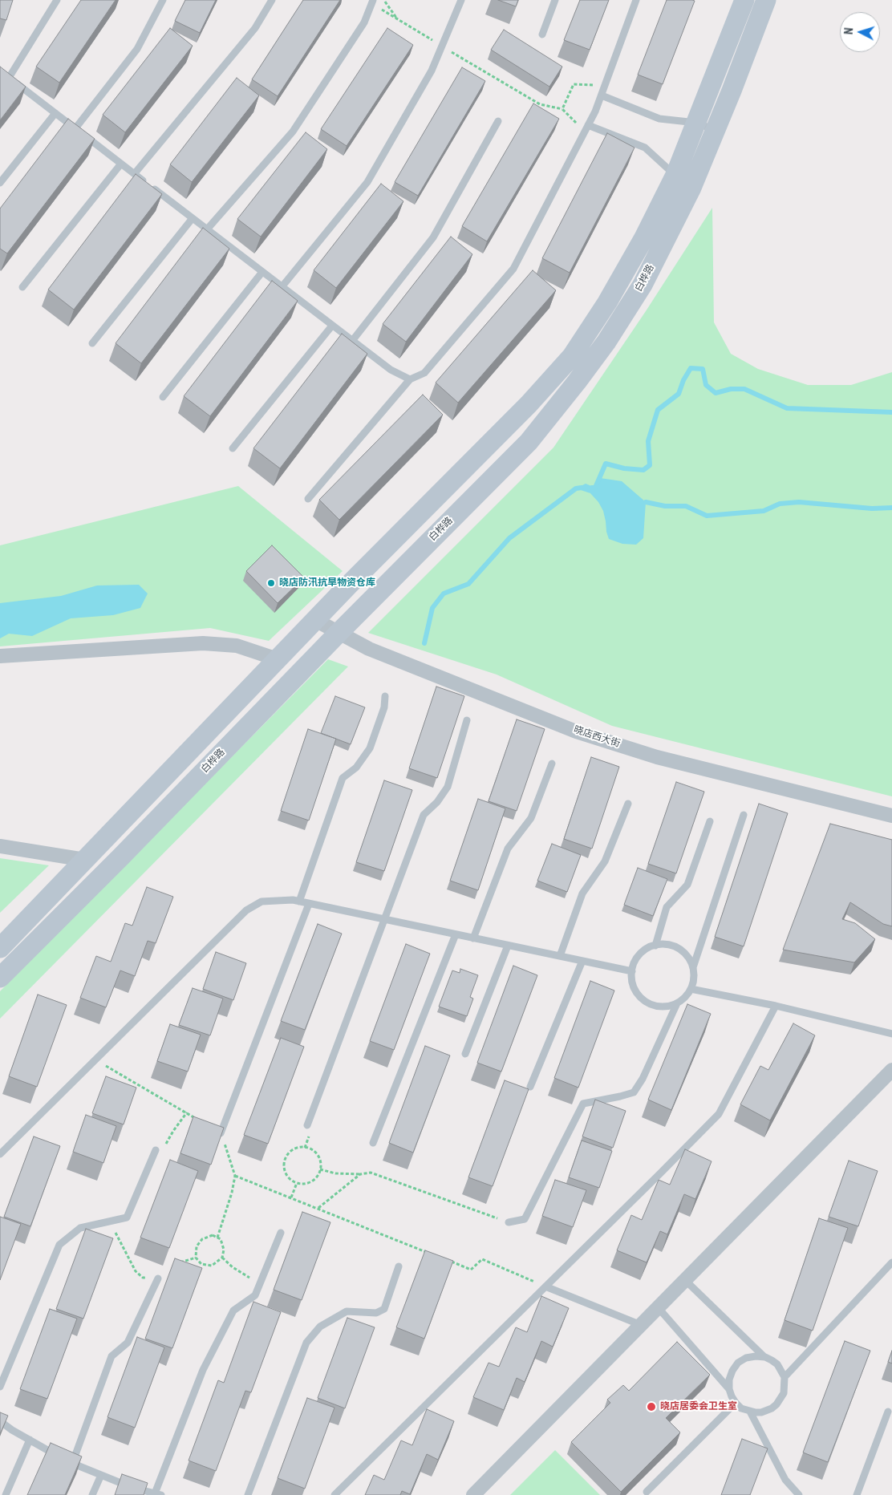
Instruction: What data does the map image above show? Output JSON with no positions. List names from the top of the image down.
{
  "streets": {
    "street": ["白桦路", "晓店西大街"]
  },
  "crossings": [
    ["白桦路", "晓店西大街"]
  ],
  "places": ["晓店防汛抗旱物资仓库", "晓店居委会卫生室"],
  "north": "left"
}
